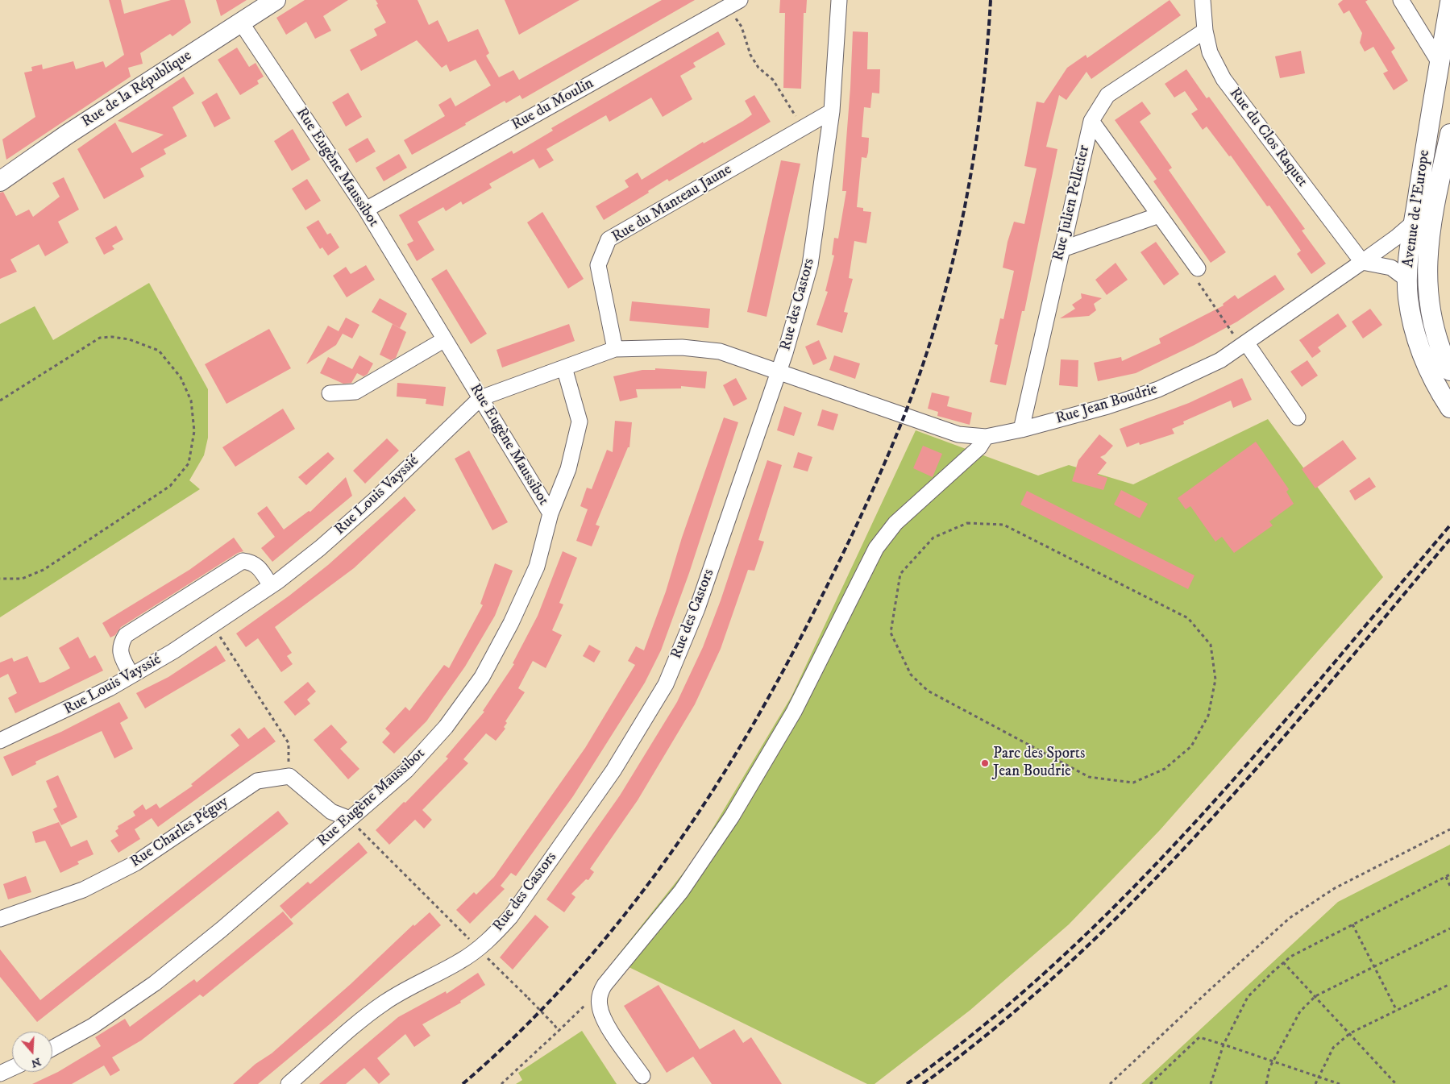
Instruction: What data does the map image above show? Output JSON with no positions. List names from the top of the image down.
{
  "streets": {
    "main road": ["Rue de la République", "Avenue de l'Europe"],
    "street": [
      "Rue du Moulin",
      "Rue du Clos Raquet",
      "Rue Eugène Maussibot",
      "Rue Julien Pelletier",
      "Rue du Manteau Jaune",
      "Rue des Castors",
      "Rue Jean Boudrie",
      "Rue Louis Vayssié",
      "Rue Charles Péguy"
    ]
  },
  "crossings": [
    ["Rue de la République", "Rue Eugène Maussibot"],
    ["Rue du Moulin", "Rue Eugène Maussibot"],
    ["Rue du Clos Raquet", "Rue Julien Pelletier"],
    ["Rue du Clos Raquet", "Rue Jean Boudrie"],
    ["Rue Eugène Maussibot", "Rue Louis Vayssié"],
    ["Rue Julien Pelletier", "Rue Jean Boudrie"],
    ["Rue du Manteau Jaune", "Rue des Castors"],
    ["Rue du Manteau Jaune", "Rue Louis Vayssié"],
    ["Avenue de l'Europe", "Rue Jean Boudrie"],
    ["Rue des Castors", "Rue Jean Boudrie"],
    ["Rue des Castors", "Rue Louis Vayssié"],
    ["Rue Jean Boudrie", "Rue Louis Vayssié"]
  ],
  "places": ["Parc des Sports Jean Boudrie"],
  "north": "bottom"
}
